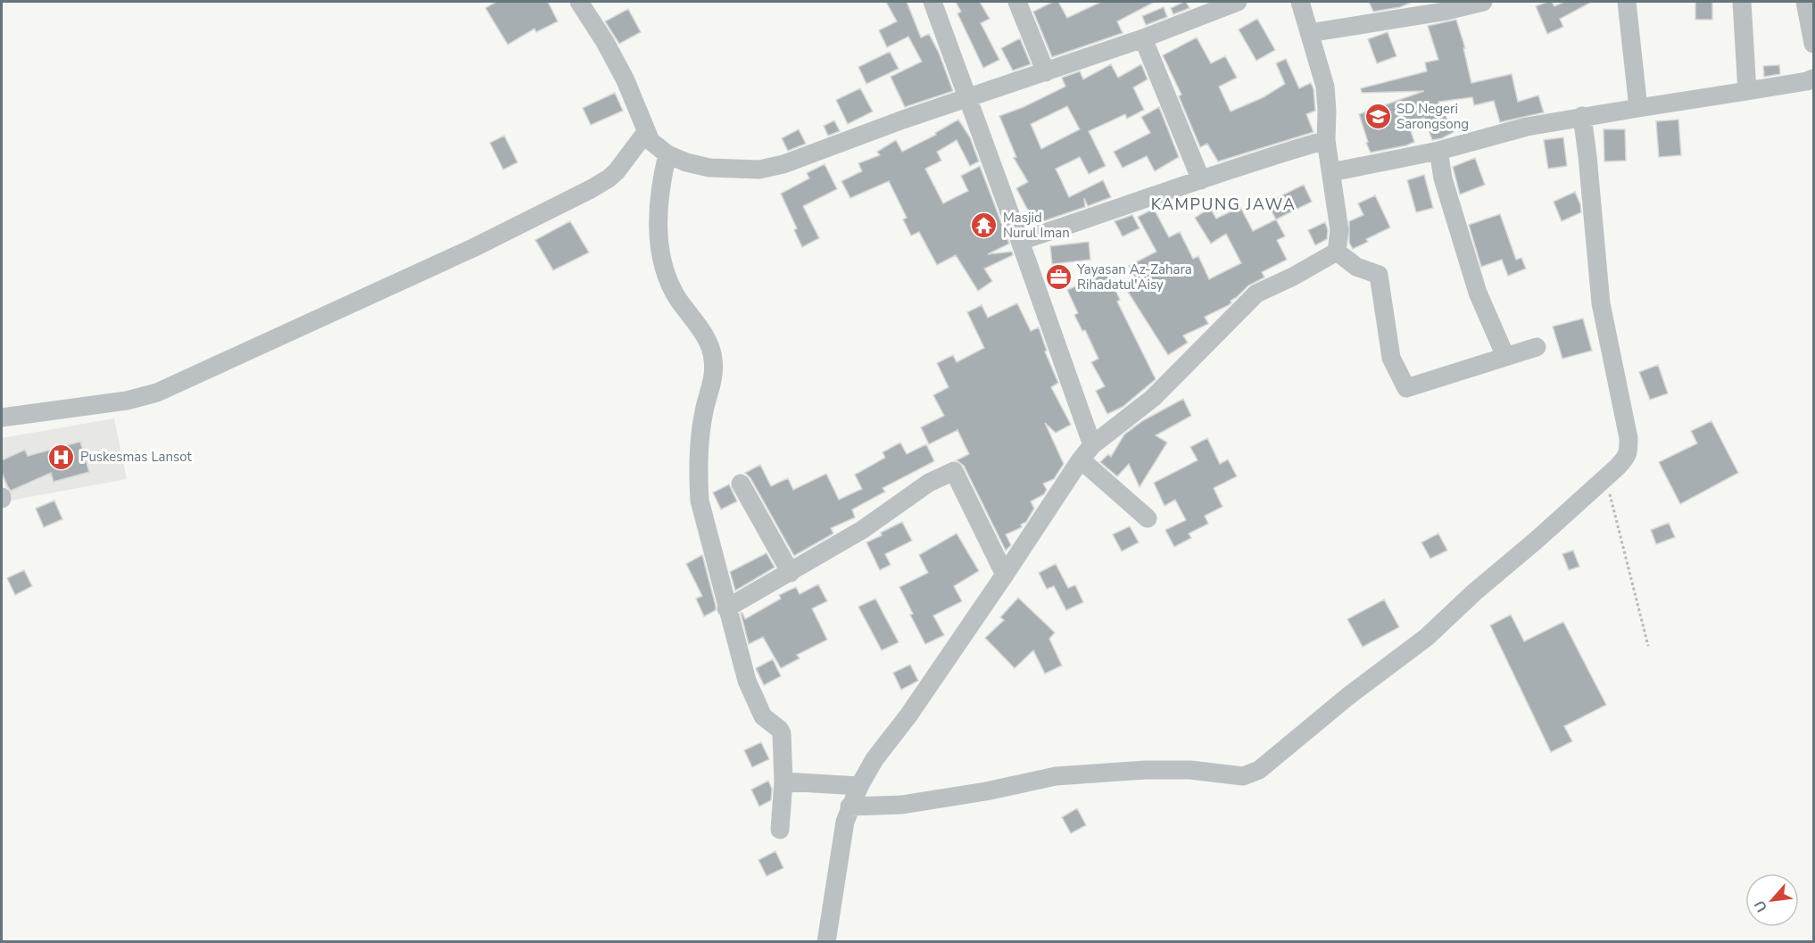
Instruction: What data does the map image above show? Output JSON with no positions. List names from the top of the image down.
{
  "districts": ["KAMPUNG JAWA"],
  "places": {
    "school or university": ["SD Negeri Sarongsong"],
    "temple": ["Masjid Nurul Iman"],
    "office": ["Yayasan Az-Zahara Rihadatul'Aisy"],
    "hospital": ["Puskesmas Lansot"]
  },
  "north": "bottom left"
}
